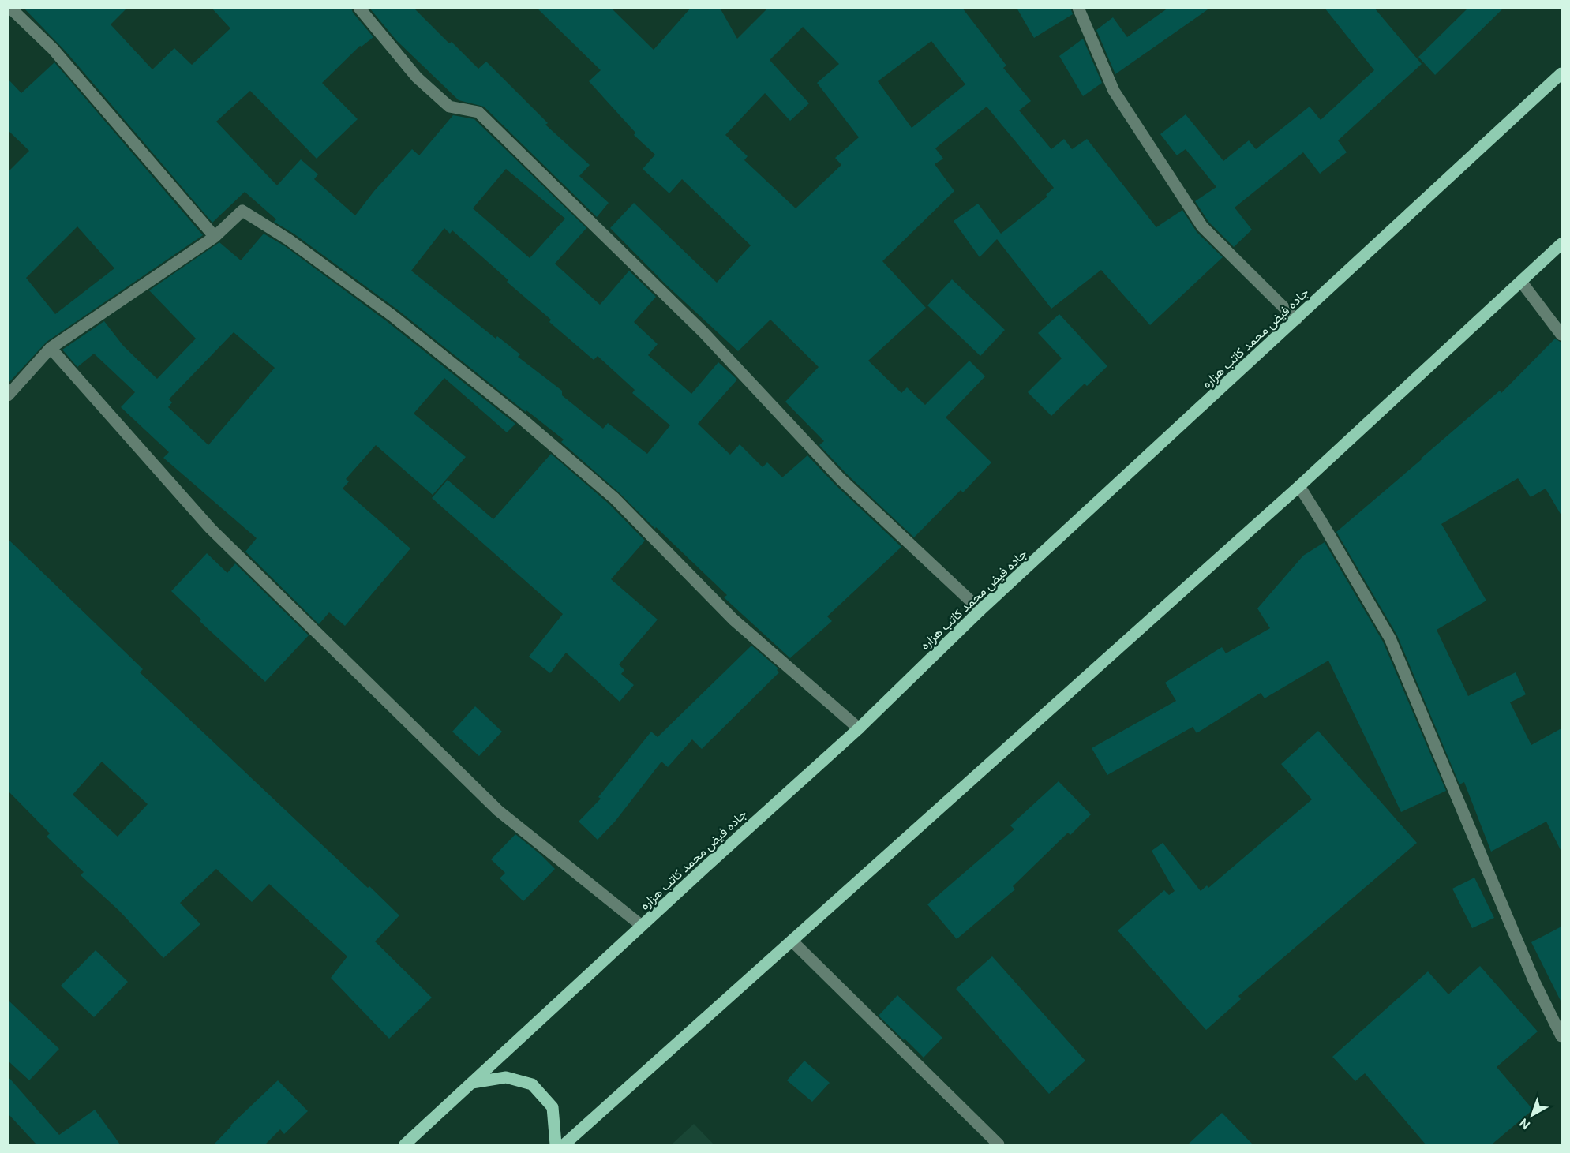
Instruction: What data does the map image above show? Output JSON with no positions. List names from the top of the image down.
{
  "streets": {
    "main road": ["جاده فیض محمد کاتب هزاره"]
  },
  "north": "bottom left"
}
